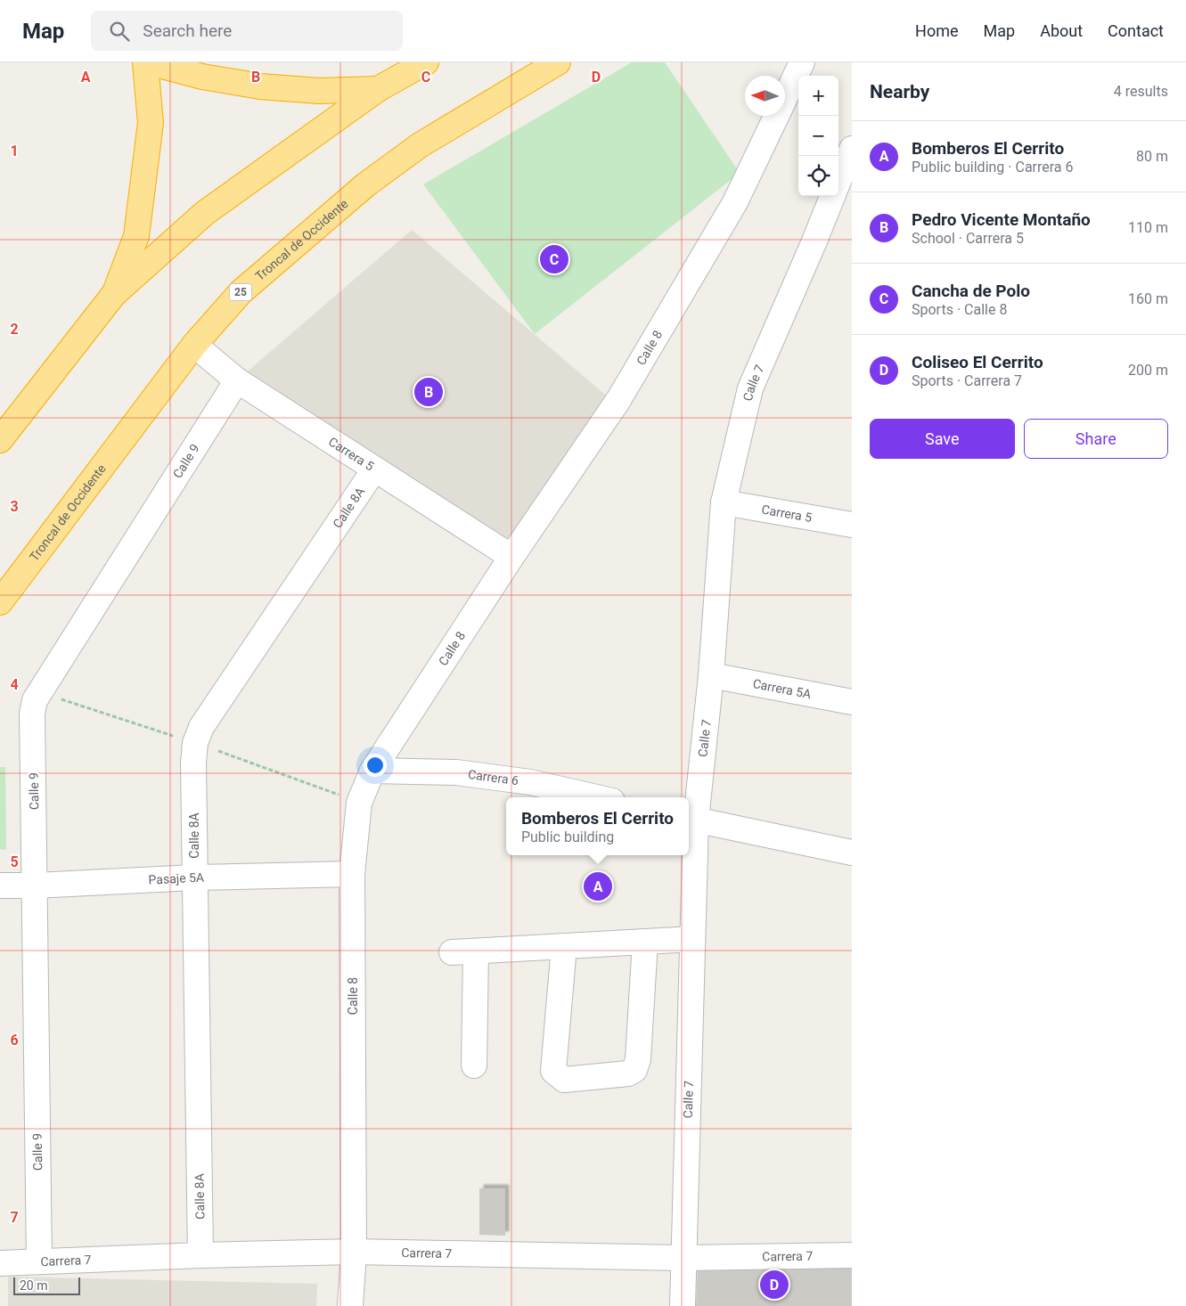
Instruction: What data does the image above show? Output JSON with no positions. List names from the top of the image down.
{
  "streets": {
    "highway": ["Troncal de Occidente", "25"],
    "street": [
      "Calle 8",
      "Calle 7",
      "Carrera 5",
      "Calle 9",
      "Calle 8A",
      "Carrera 5A",
      "Carrera 6",
      "Pasaje 5A",
      "Carrera 7"
    ]
  },
  "crossings": [
    ["Troncal de Occidente", "Carrera 5"],
    ["Calle 8", "Carrera 5"],
    ["Calle 8", "Carrera 6"],
    ["Calle 8", "Pasaje 5A"],
    ["Calle 8", "Carrera 7"],
    ["Calle 7", "Carrera 5"],
    ["Calle 7", "Carrera 5A"],
    ["Calle 7", "Carrera 7"],
    ["Carrera 5", "Calle 9"],
    ["Carrera 5", "Calle 8A"],
    ["Calle 9", "Pasaje 5A"],
    ["Calle 9", "Carrera 7"],
    ["Calle 8A", "Pasaje 5A"],
    ["Calle 8A", "Carrera 7"]
  ],
  "scale_bar": "20 m",
  "north": "left",
  "page": {
    "header": "Map",
    "search": "Search here",
    "nav": [
      "Home",
      "Map",
      "About",
      "Contact"
    ],
    "heading": ["Nearby", "4 results"],
    "map_buttons": ["+", "−"],
    "list": [
      {
        "mark": "A",
        "name": "Bomberos El Cerrito",
        "note": "Public building · Carrera 6",
        "value": "80 m"
      },
      {
        "mark": "B",
        "name": "Pedro Vicente Montaño",
        "note": "School · Carrera 5",
        "value": "110 m"
      },
      {
        "mark": "C",
        "name": "Cancha de Polo",
        "note": "Sports · Calle 8",
        "value": "160 m"
      },
      {
        "mark": "D",
        "name": "Coliseo El Cerrito",
        "note": "Sports · Carrera 7",
        "value": "200 m"
      }
    ],
    "pins": [
      "C",
      "B",
      "A",
      "D"
    ],
    "buttons": ["Save", "Share"],
    "popup": ["Bomberos El Cerrito", "Public building"],
    "scale": "20 m"
  },
  "grid": {
    "columns": [
      "A",
      "B",
      "C",
      "D"
    ],
    "rows": [
      "1",
      "2",
      "3",
      "4",
      "5",
      "6",
      "7"
    ]
  }
}
